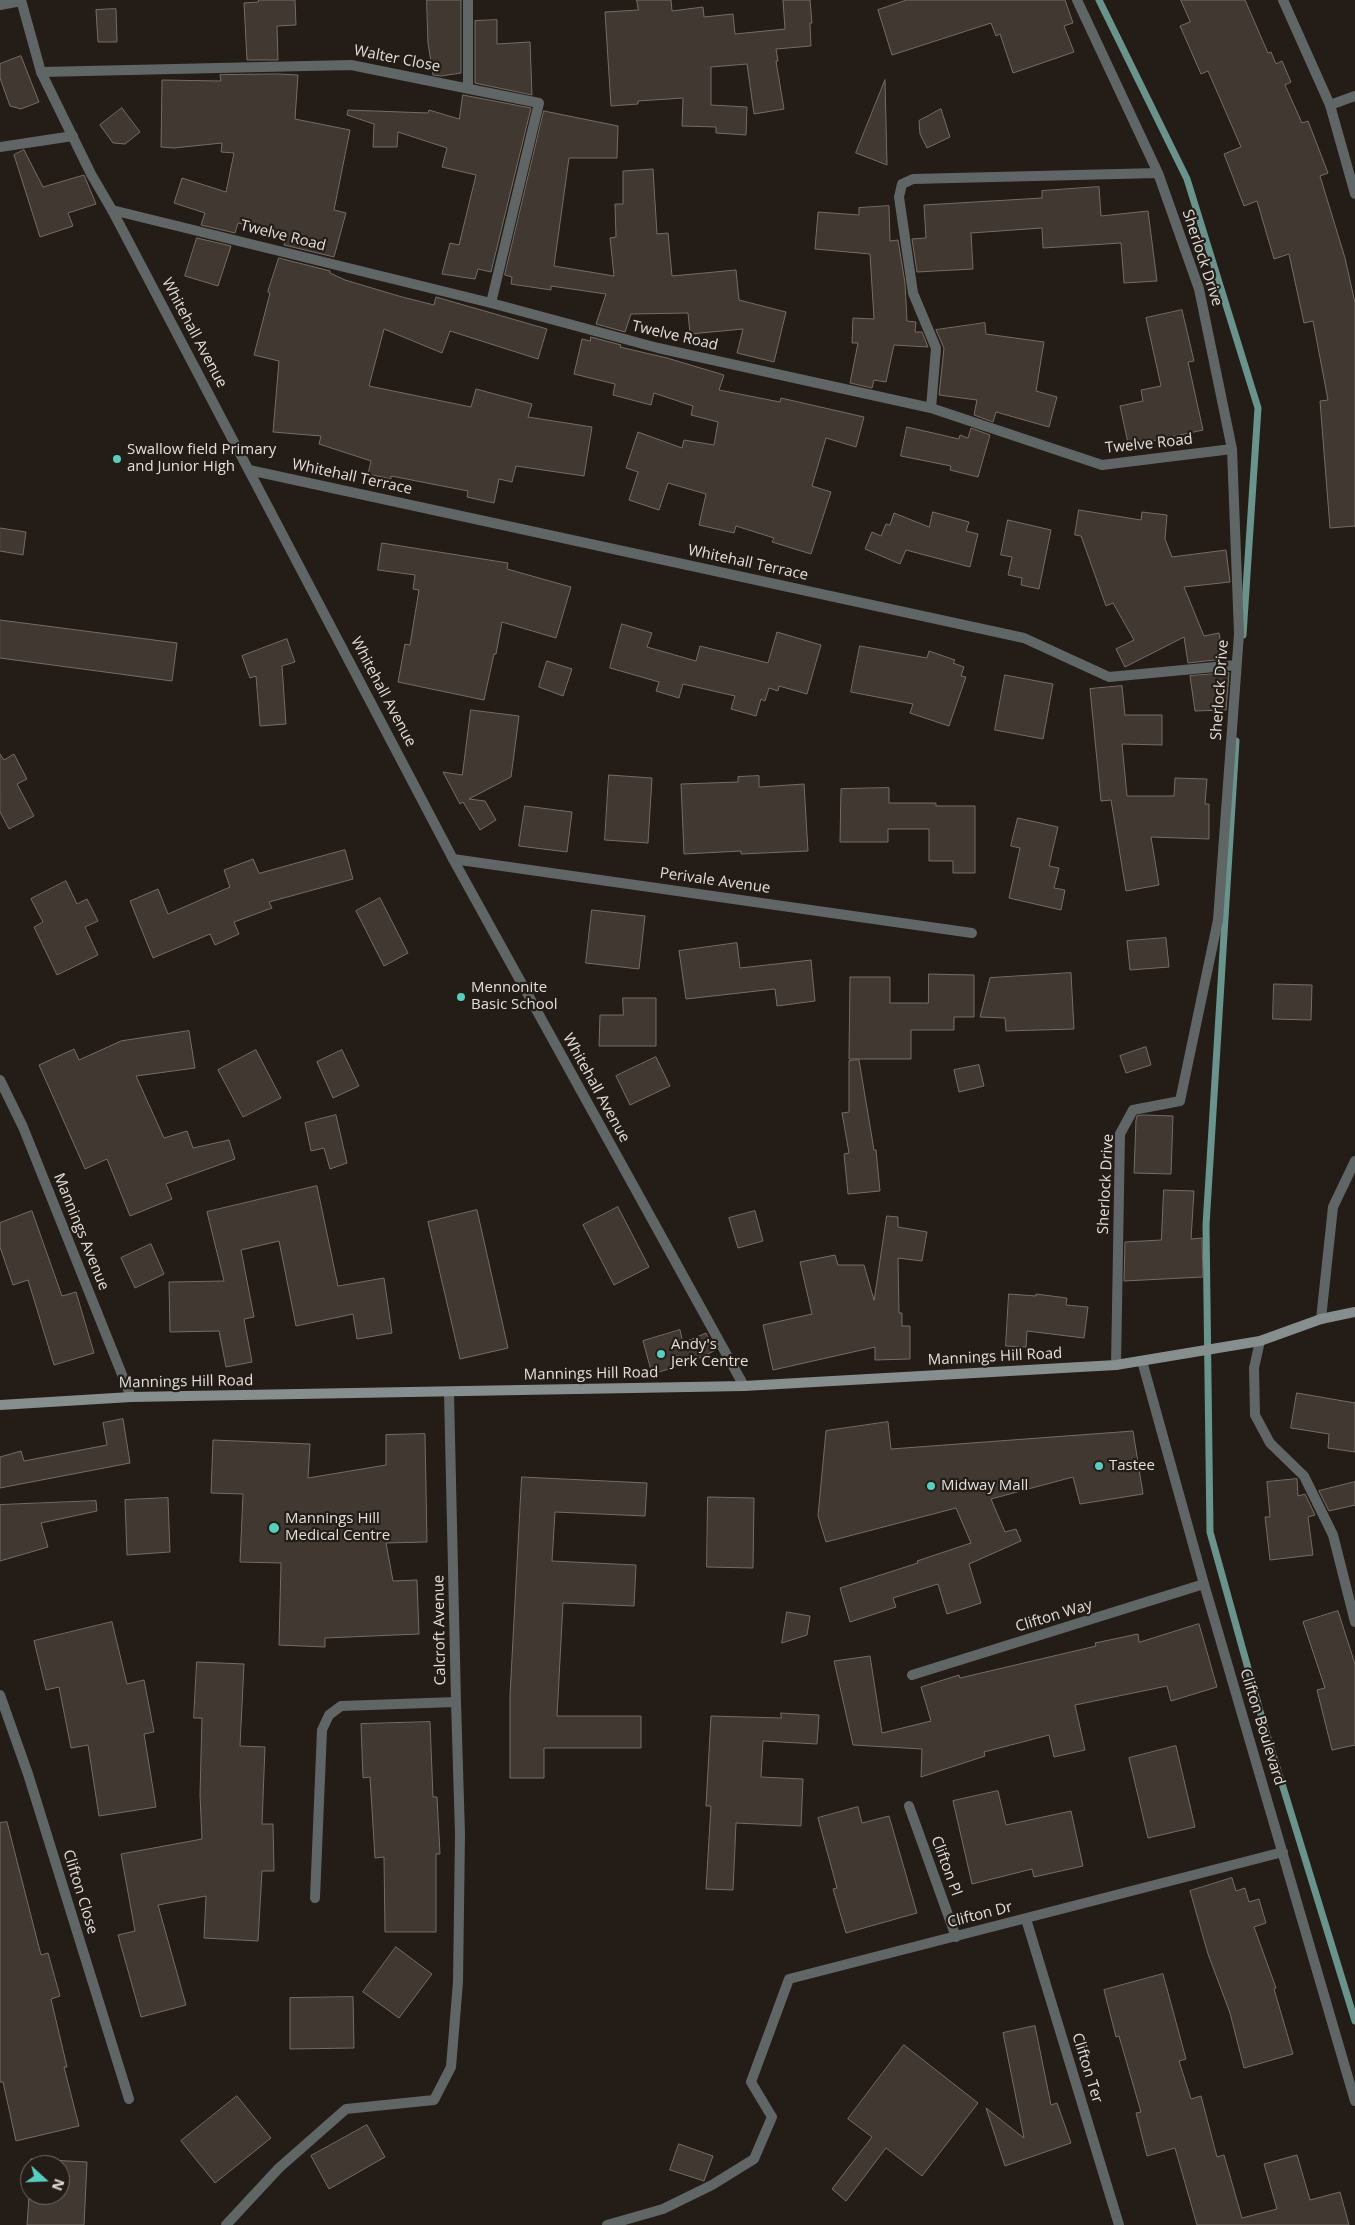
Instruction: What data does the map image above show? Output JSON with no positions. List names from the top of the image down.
{
  "streets": {
    "main road": ["Mannings Hill Road"],
    "street": [
      "Walter Close",
      "Twelve Road",
      "Sherlock Drive",
      "Whitehall Avenue",
      "Whitehall Terrace",
      "Perivale Avenue",
      "Mannings Avenue",
      "Clifton Way",
      "Calcroft Avenue",
      "Clifton Boulevard",
      "Clifton Pl",
      "Clifton Close",
      "Clifton Dr",
      "Clifton Ter"
    ]
  },
  "crossings": [
    ["Walter Close", "Twelve Road"],
    ["Walter Close", "Whitehall Avenue"],
    ["Twelve Road", "Sherlock Drive"],
    ["Twelve Road", "Whitehall Avenue"],
    ["Sherlock Drive", "Whitehall Terrace"],
    ["Sherlock Drive", "Mannings Hill Road"],
    ["Whitehall Avenue", "Whitehall Terrace"],
    ["Whitehall Avenue", "Perivale Avenue"],
    ["Whitehall Avenue", "Mannings Hill Road"],
    ["Mannings Avenue", "Mannings Hill Road"],
    ["Mannings Hill Road", "Calcroft Avenue"],
    ["Mannings Hill Road", "Clifton Boulevard"],
    ["Clifton Way", "Clifton Boulevard"],
    ["Clifton Boulevard", "Clifton Dr"],
    ["Clifton Pl", "Clifton Dr"],
    ["Clifton Dr", "Clifton Ter"]
  ],
  "places": [
    "Swallow field Primary and Junior High",
    "Mennonite Basic School",
    "Andy's Jerk Centre",
    "Tastee",
    "Midway Mall",
    "Mannings Hill Medical Centre"
  ],
  "north": "right"
}
